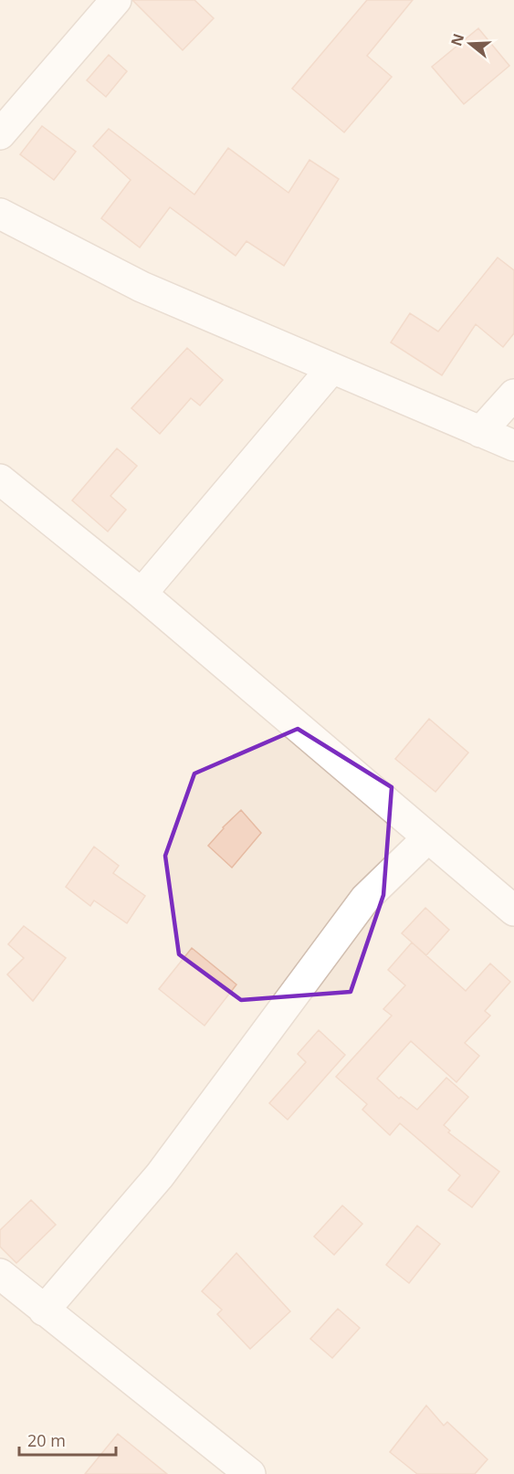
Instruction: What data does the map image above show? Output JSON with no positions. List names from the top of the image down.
{
  "scale_bar": "20 m",
  "north": "left"
}
